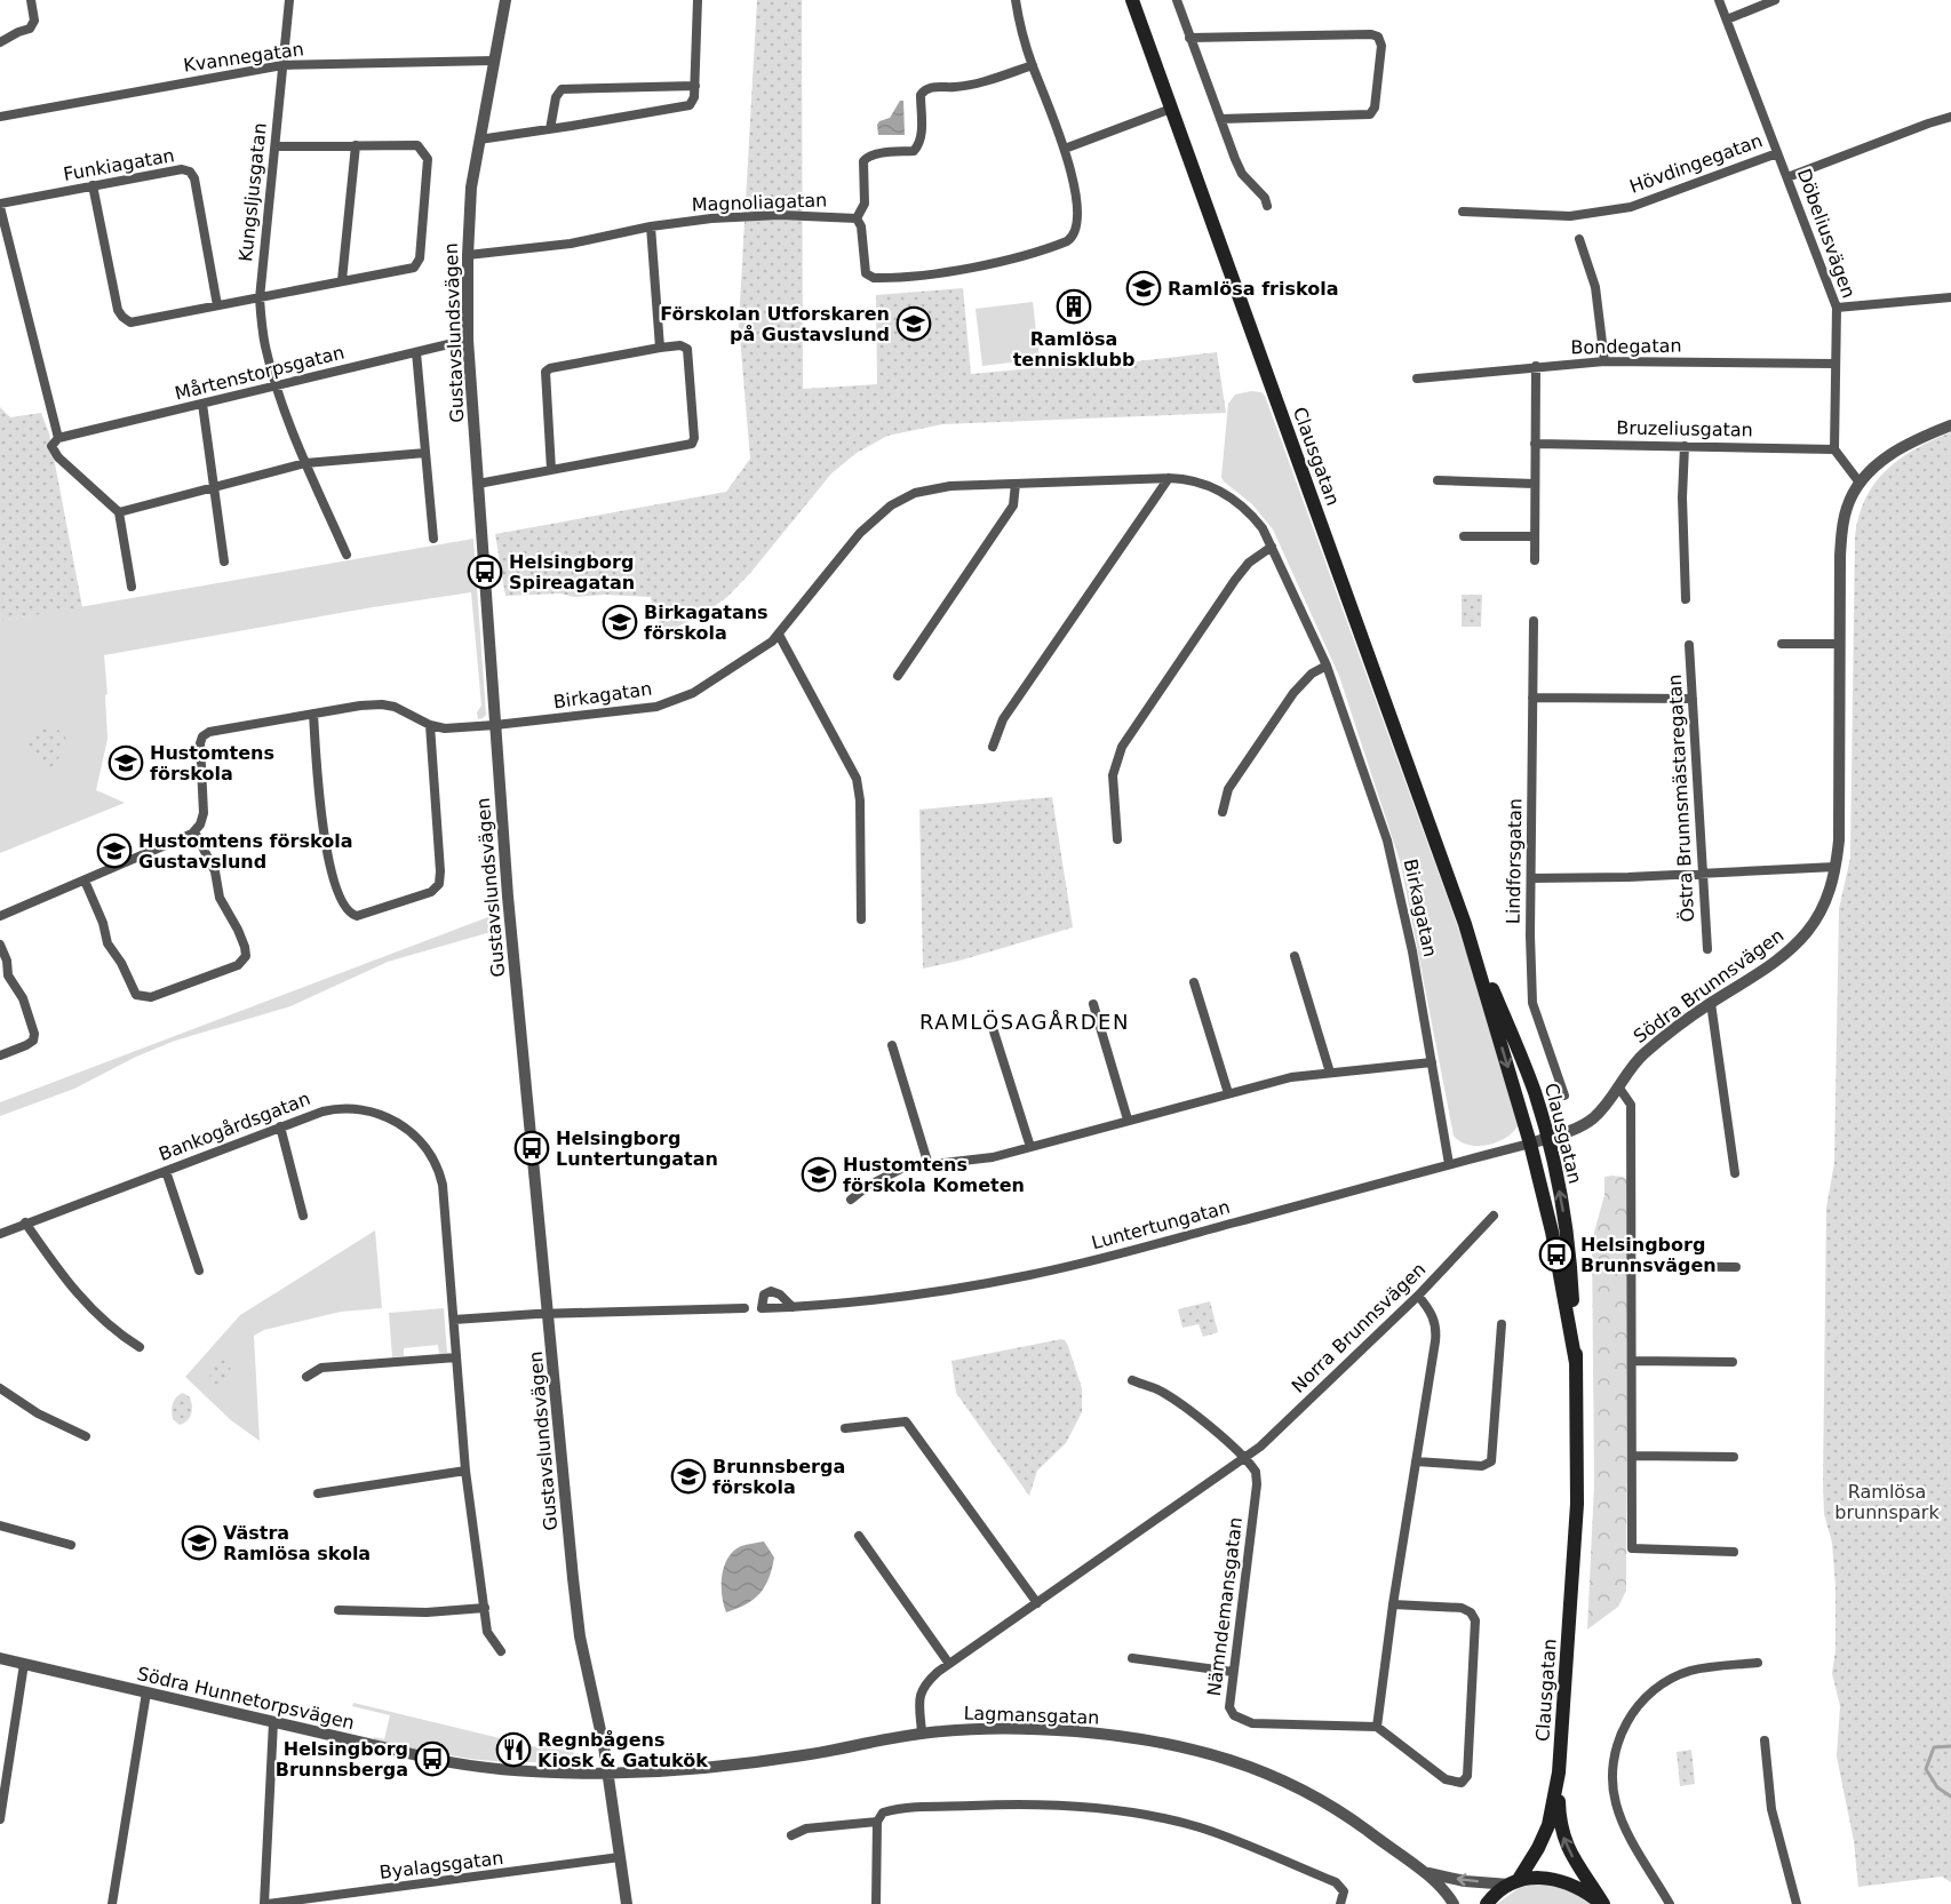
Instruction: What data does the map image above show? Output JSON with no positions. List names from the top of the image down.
{
  "streets": {
    "main road": ["Clausgatan"],
    "street": [
      "Kvannegatan",
      "Hövdingegatan",
      "Funkiagatan",
      "Kungsljusgatan",
      "Magnoliagatan",
      "Döbeliusvägen",
      "Gustavslundsvägen",
      "Bondegatan",
      "Mårtenstorpsgatan",
      "Bruzeliusgatan",
      "Birkagatan",
      "Östra Brunnsmästaregatan",
      "Lindforsgatan",
      "Södra Brunnsvägen",
      "Bankogårdsgatan",
      "Luntertungatan",
      "Norra Brunnsvägen",
      "Nämndemansgatan",
      "Södra Hunnetorpsvägen",
      "Lagmansgatan",
      "Byalagsgatan"
    ]
  },
  "crossings": [
    ["Kvannegatan", "Kungsljusgatan"],
    ["Kvannegatan", "Gustavslundsvägen"],
    ["Hövdingegatan", "Döbeliusvägen"],
    ["Kungsljusgatan", "Mårtenstorpsgatan"],
    ["Magnoliagatan", "Gustavslundsvägen"],
    ["Döbeliusvägen", "Bondegatan"],
    ["Döbeliusvägen", "Bruzeliusgatan"],
    ["Gustavslundsvägen", "Mårtenstorpsgatan"],
    ["Gustavslundsvägen", "Birkagatan"],
    ["Gustavslundsvägen", "Södra Hunnetorpsvägen"],
    ["Gustavslundsvägen", "Lagmansgatan"],
    ["Gustavslundsvägen", "Byalagsgatan"],
    ["Clausgatan", "Södra Brunnsvägen"],
    ["Clausgatan", "Luntertungatan"],
    ["Clausgatan", "Lagmansgatan"],
    ["Birkagatan", "Luntertungatan"],
    ["Södra Brunnsvägen", "Luntertungatan"],
    ["Norra Brunnsvägen", "Nämndemansgatan"],
    ["Norra Brunnsvägen", "Lagmansgatan"],
    ["Södra Hunnetorpsvägen", "Lagmansgatan"]
  ],
  "districts": ["RAMLÖSAGÅRDEN"],
  "parks": ["Ramlösa brunnspark"],
  "places": {
    "school or university": [
      "Ramlösa friskola",
      "Förskolan Utforskaren på Gustavslund",
      "Birkagatans förskola",
      "Hustomtens förskola",
      "Hustomtens förskola Gustavslund",
      "Hustomtens förskola Kometen",
      "Brunnsberga förskola",
      "Västra Ramlösa skola"
    ],
    "building": ["Ramlösa tennisklubb"],
    "bus stop": [
      "Helsingborg Spireagatan",
      "Helsingborg Luntertungatan",
      "Helsingborg Brunnsvägen",
      "Helsingborg Brunnsberga"
    ],
    "restaurant": ["Regnbågens Kiosk & Gatukök"]
  }
}
